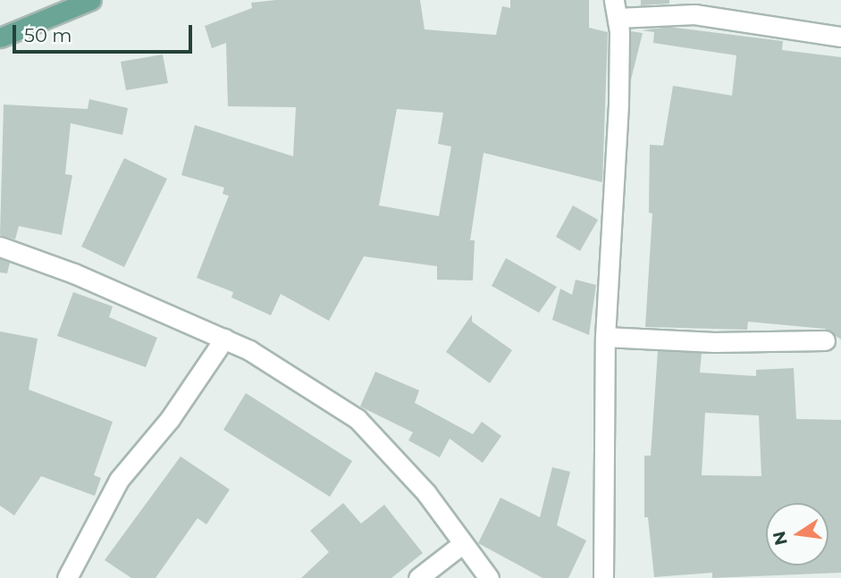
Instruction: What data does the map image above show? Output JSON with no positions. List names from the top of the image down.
{
  "scale_bar": "50 m",
  "north": "left"
}
